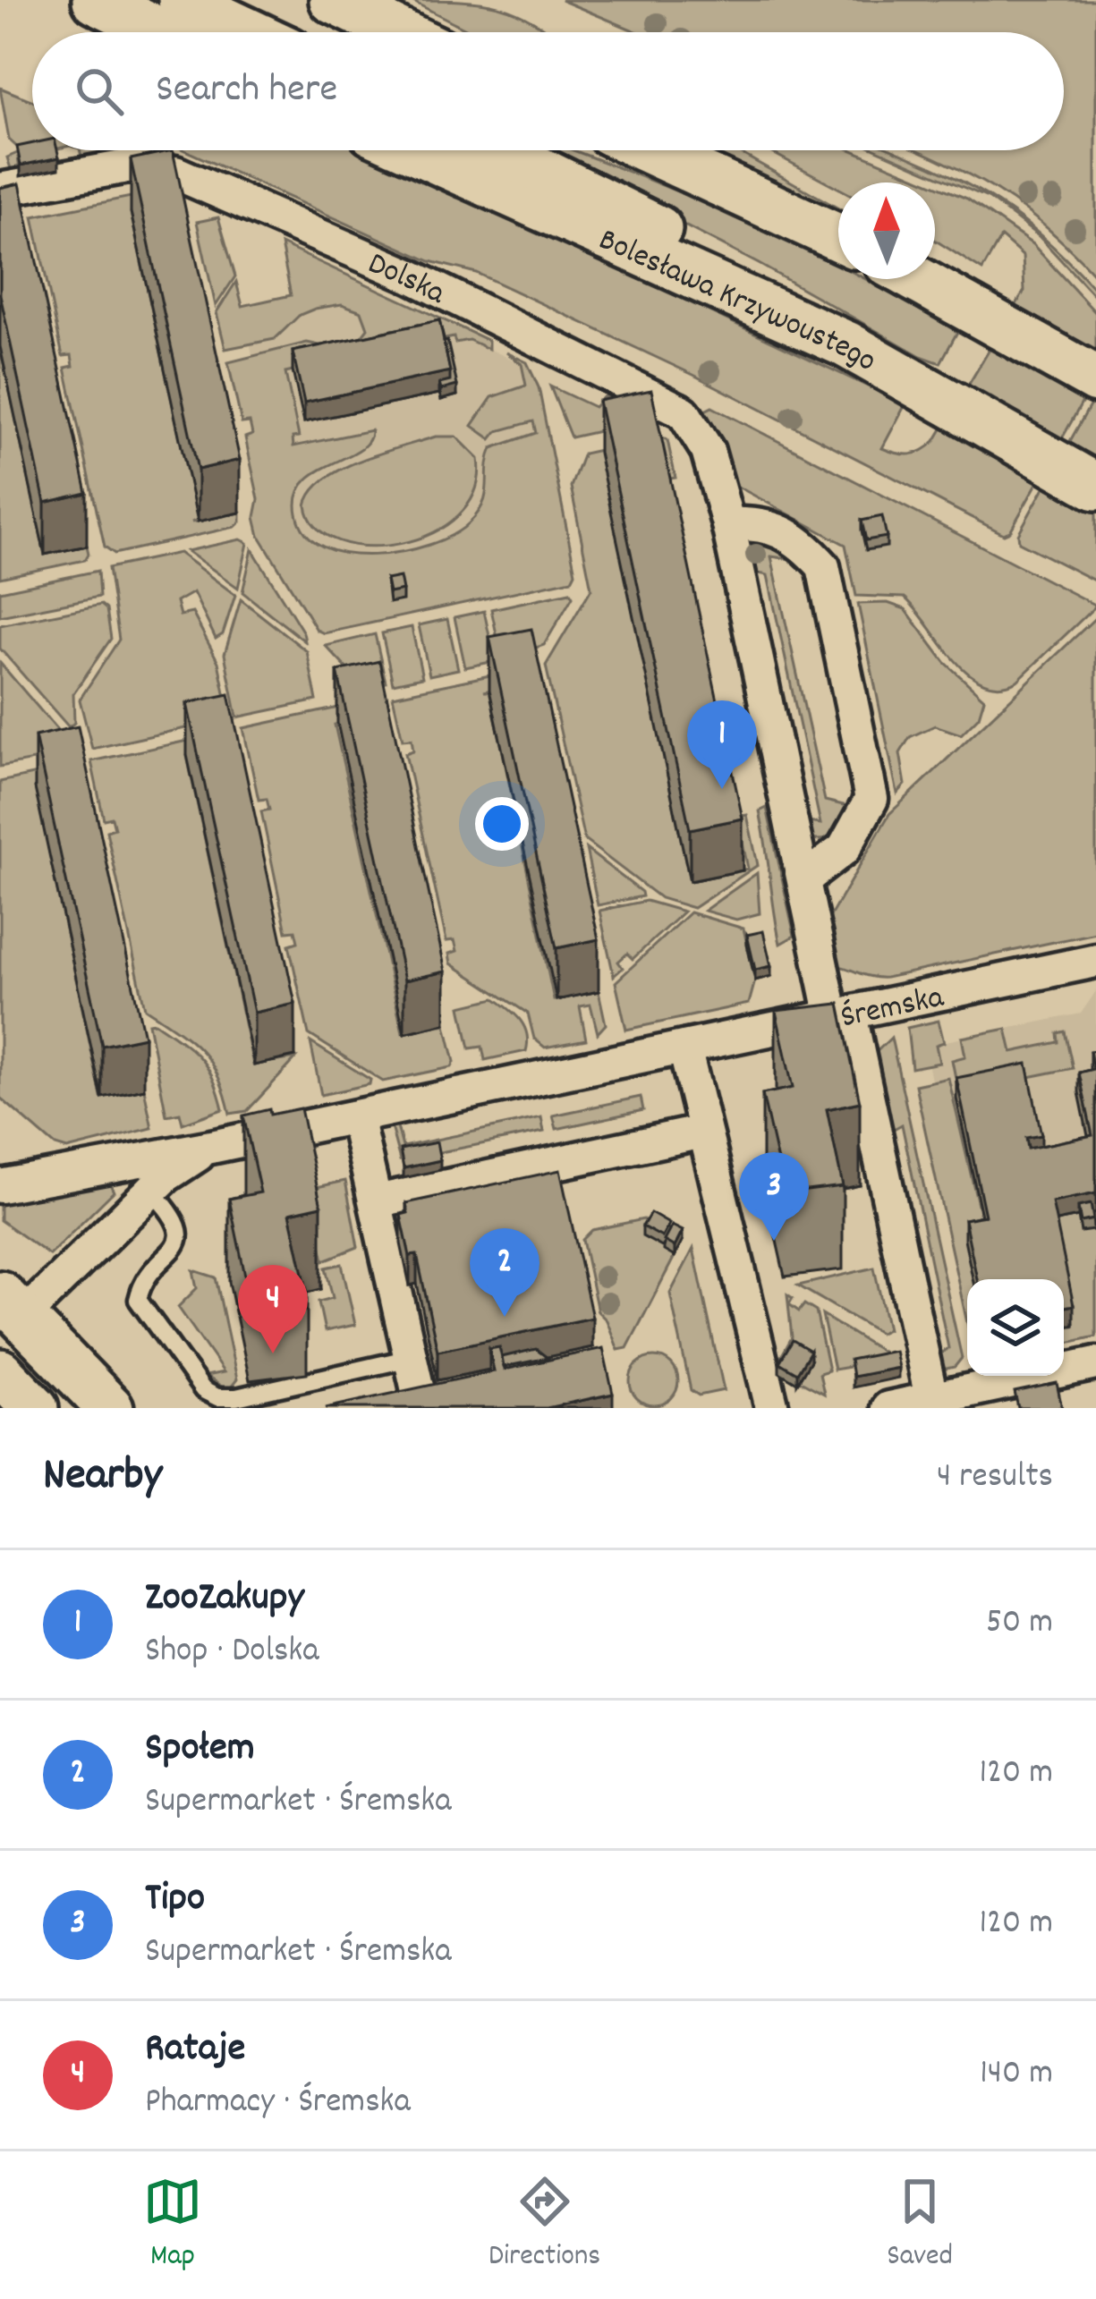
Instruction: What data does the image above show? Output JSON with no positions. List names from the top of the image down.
{
  "streets": {
    "main road": ["Bolesława Krzywoustego"],
    "street": ["Dolska", "Śremska"]
  },
  "crossings": [
    ["Dolska", "Śremska"]
  ],
  "north": "top",
  "page": {
    "search": "Search here",
    "pins": [
      "1",
      "3",
      "2",
      "4"
    ],
    "heading": ["Nearby", "4 results"],
    "list": [
      {
        "mark": "1",
        "name": "ZooZakupy",
        "note": "Shop · Dolska",
        "value": "50 m"
      },
      {
        "mark": "2",
        "name": "Społem",
        "note": "Supermarket · Śremska",
        "value": "120 m"
      },
      {
        "mark": "3",
        "name": "Tipo",
        "note": "Supermarket · Śremska",
        "value": "120 m"
      },
      {
        "mark": "4",
        "name": "Rataje",
        "note": "Pharmacy · Śremska",
        "value": "140 m"
      }
    ],
    "nav": ["Map", "Directions", "Saved"]
  }
}
